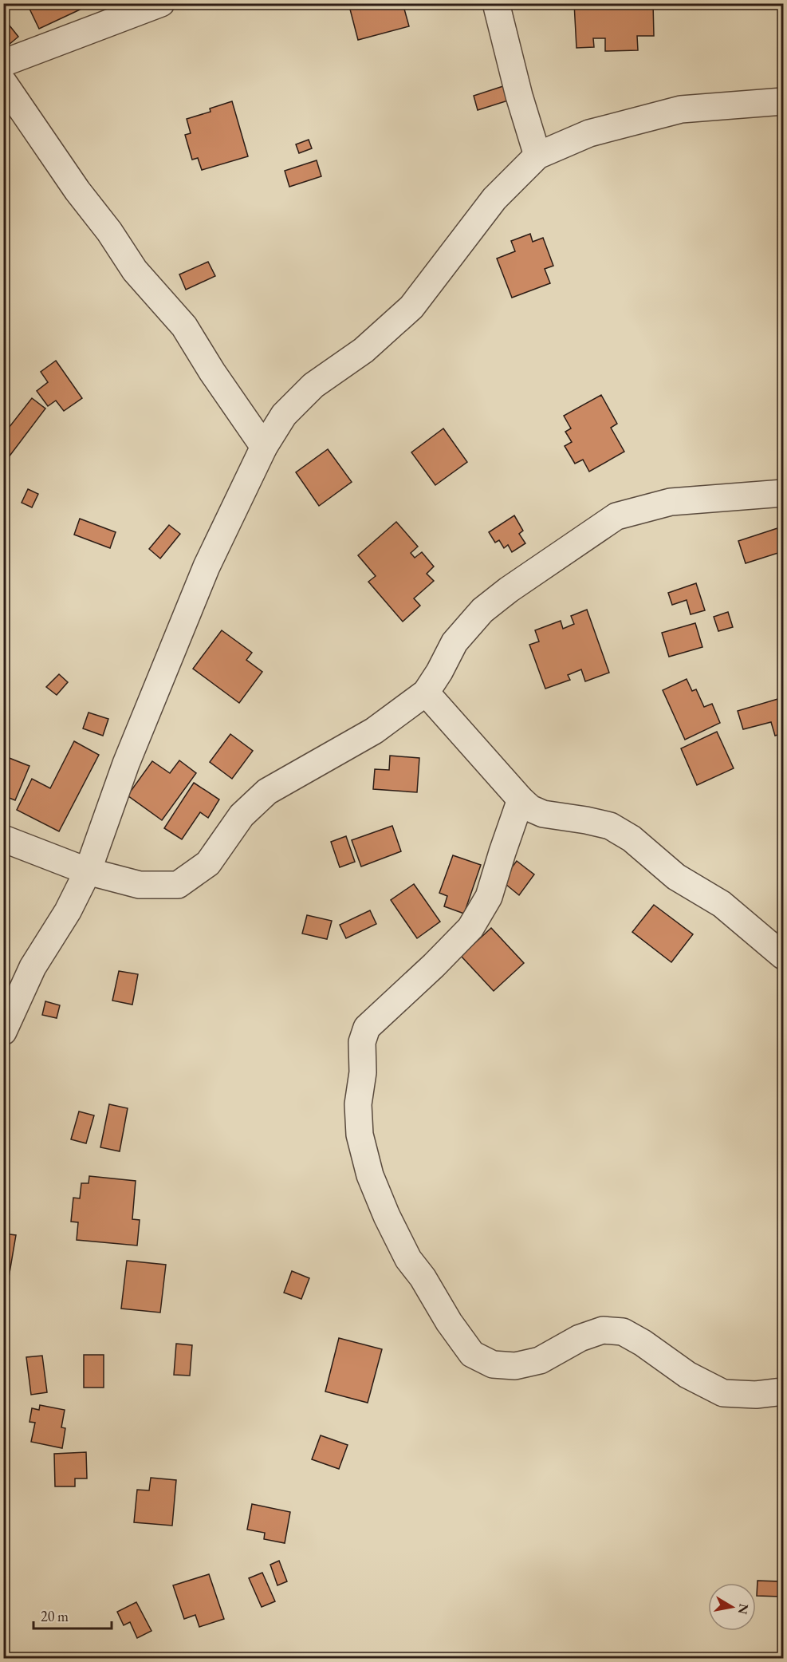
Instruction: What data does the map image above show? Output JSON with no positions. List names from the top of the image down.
{
  "scale_bar": "20 m",
  "north": "right"
}
